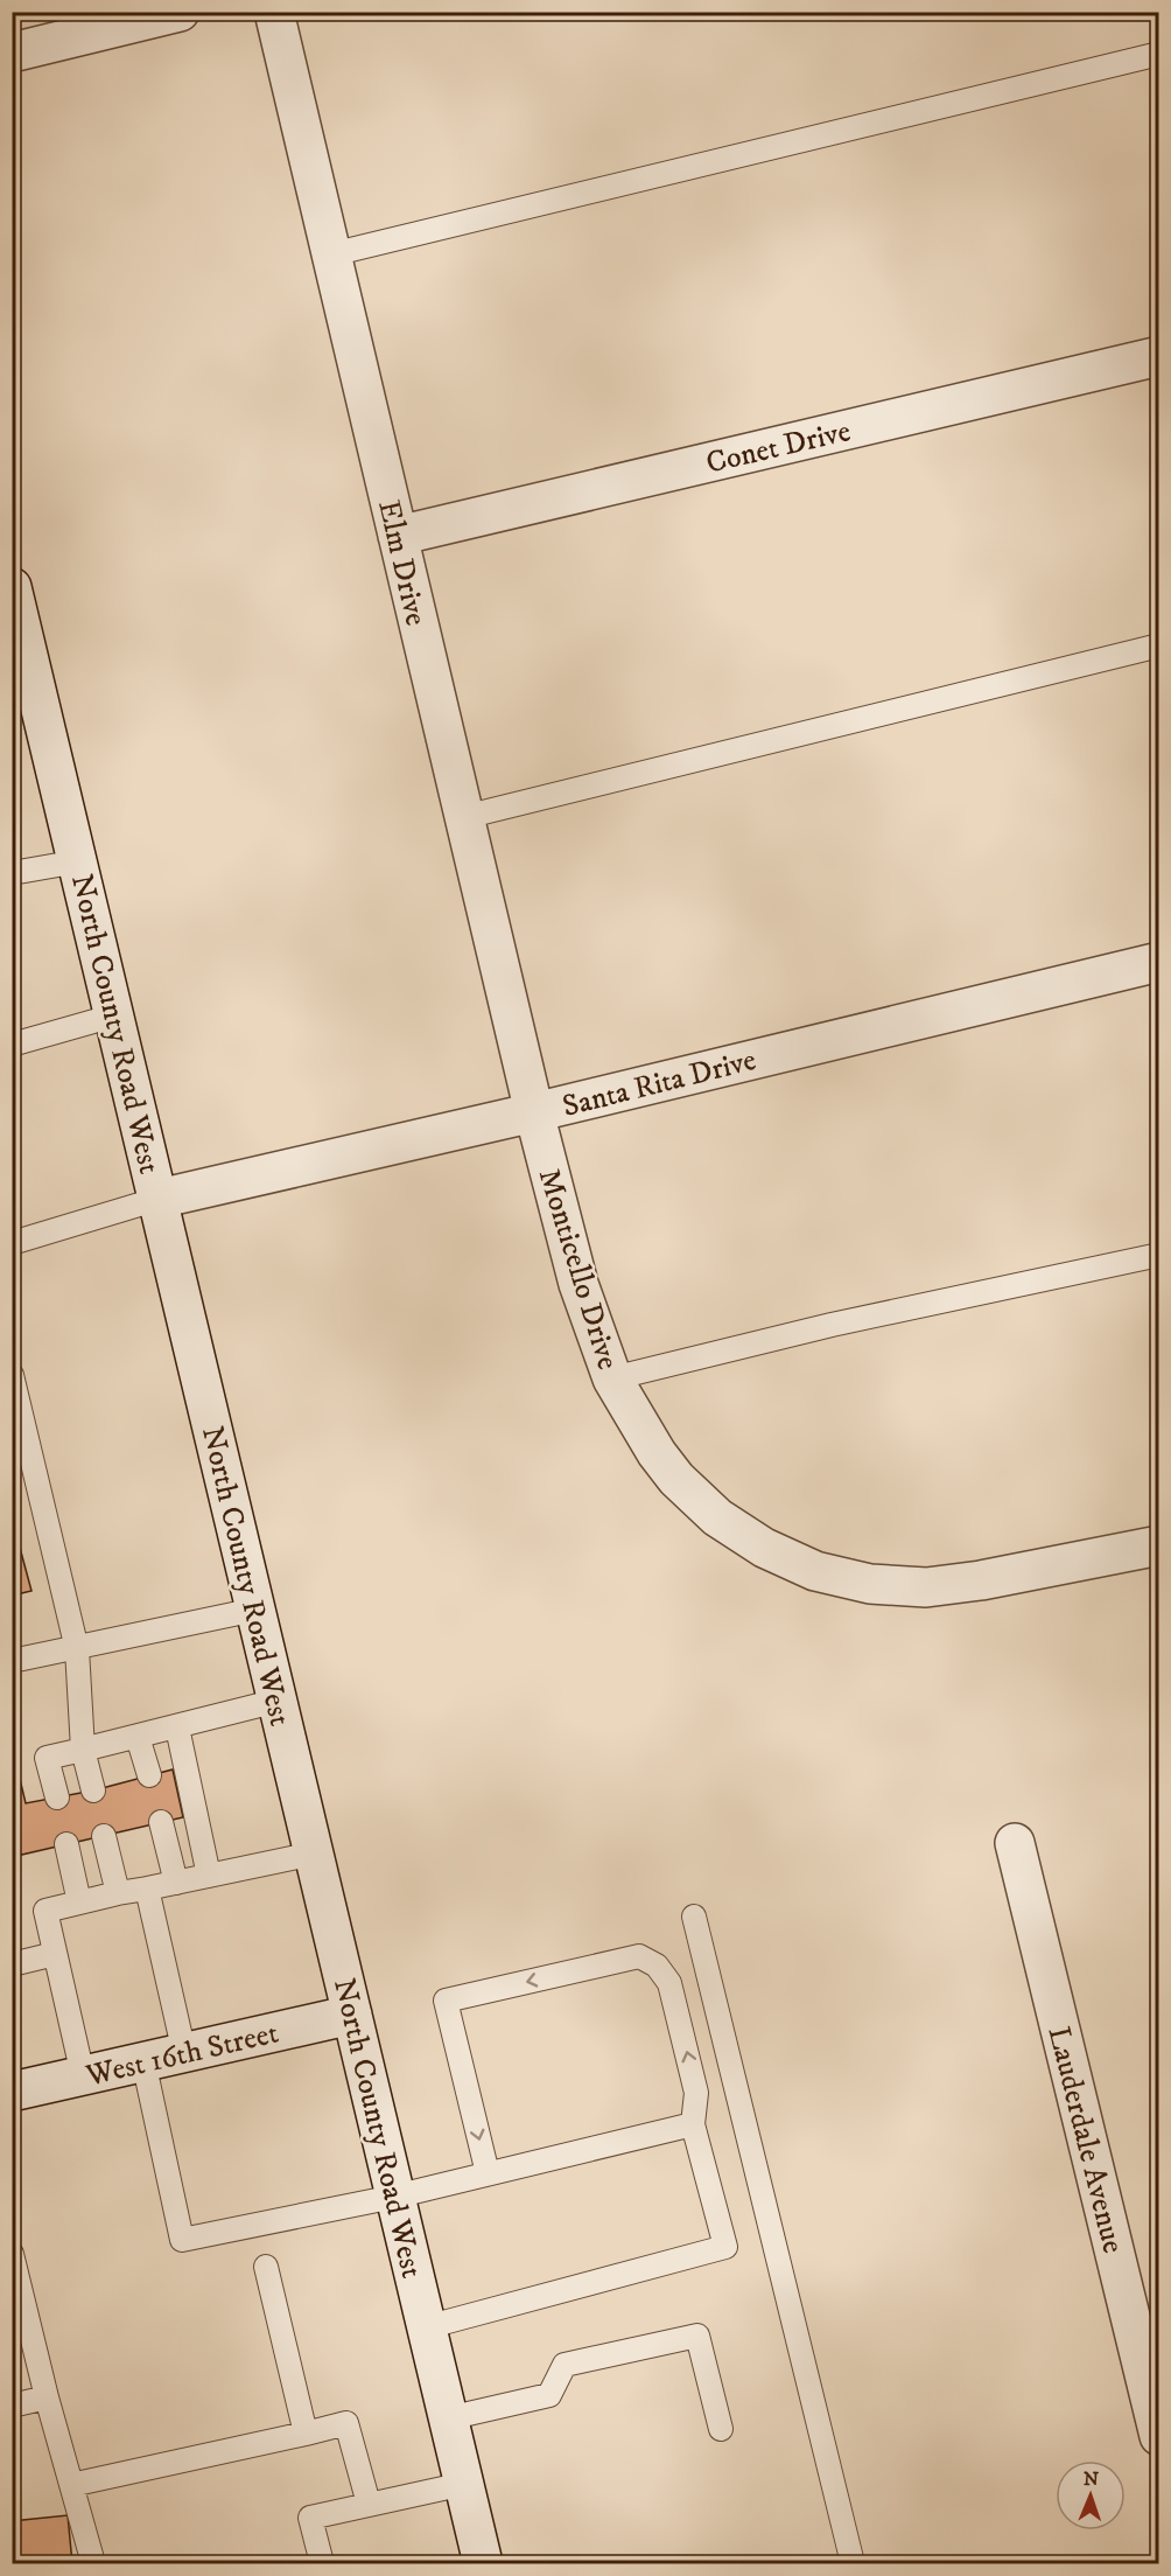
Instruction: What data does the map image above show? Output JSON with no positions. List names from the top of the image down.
{
  "streets": {
    "street": [
      "Conet Drive",
      "Elm Drive",
      "North County Road West",
      "Santa Rita Drive",
      "Monticello Drive",
      "West 16th Street",
      "Lauderdale Avenue"
    ]
  },
  "crossings": [
    ["Conet Drive", "Elm Drive"],
    ["Elm Drive", "Santa Rita Drive"],
    ["Elm Drive", "Monticello Drive"],
    ["North County Road West", "Santa Rita Drive"],
    ["North County Road West", "West 16th Street"],
    ["Santa Rita Drive", "Monticello Drive"]
  ],
  "north": "top"
}
